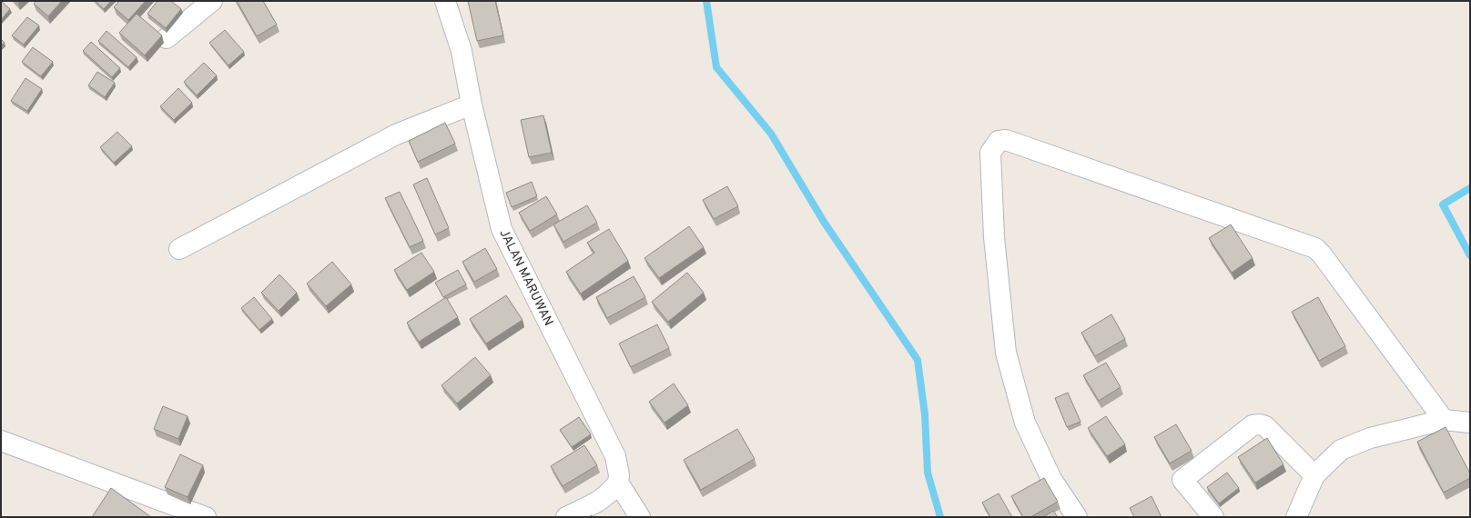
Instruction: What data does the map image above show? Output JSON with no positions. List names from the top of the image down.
{
  "streets": {
    "street": ["JALAN MARUWAN"]
  }
}
